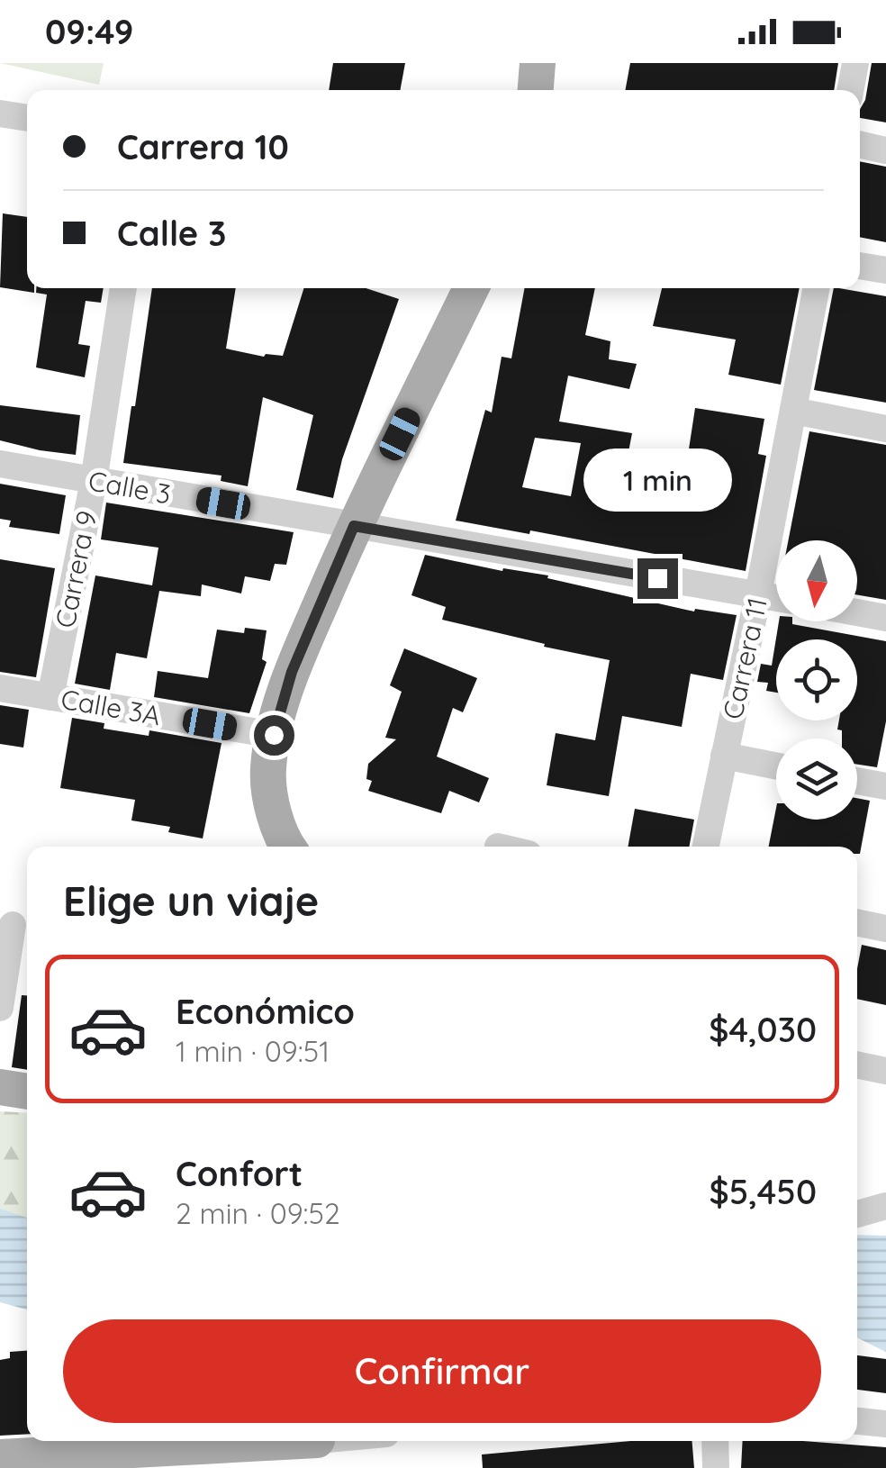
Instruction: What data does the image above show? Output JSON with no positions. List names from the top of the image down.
{
  "streets": {
    "street": [
      "Calle 3",
      "Carrera 9",
      "Carrera 11",
      "Calle 3A"
    ]
  },
  "crossings": [
    ["Calle 3", "Carrera 9"],
    ["Calle 3", "Carrera 11"],
    ["Carrera 9", "Calle 3A"]
  ],
  "north": "bottom",
  "page": {
    "status": "09:49",
    "banner": ["Carrera 10", "Calle 3"],
    "bubble": "1 min",
    "heading": "Elige un viaje",
    "list": [
      {
        "name": "Económico",
        "note": "1 min · 09:51",
        "value": "$4,030"
      },
      {
        "name": "Confort",
        "note": "2 min · 09:52",
        "value": "$5,450"
      }
    ],
    "buttons": "Confirmar"
  }
}
